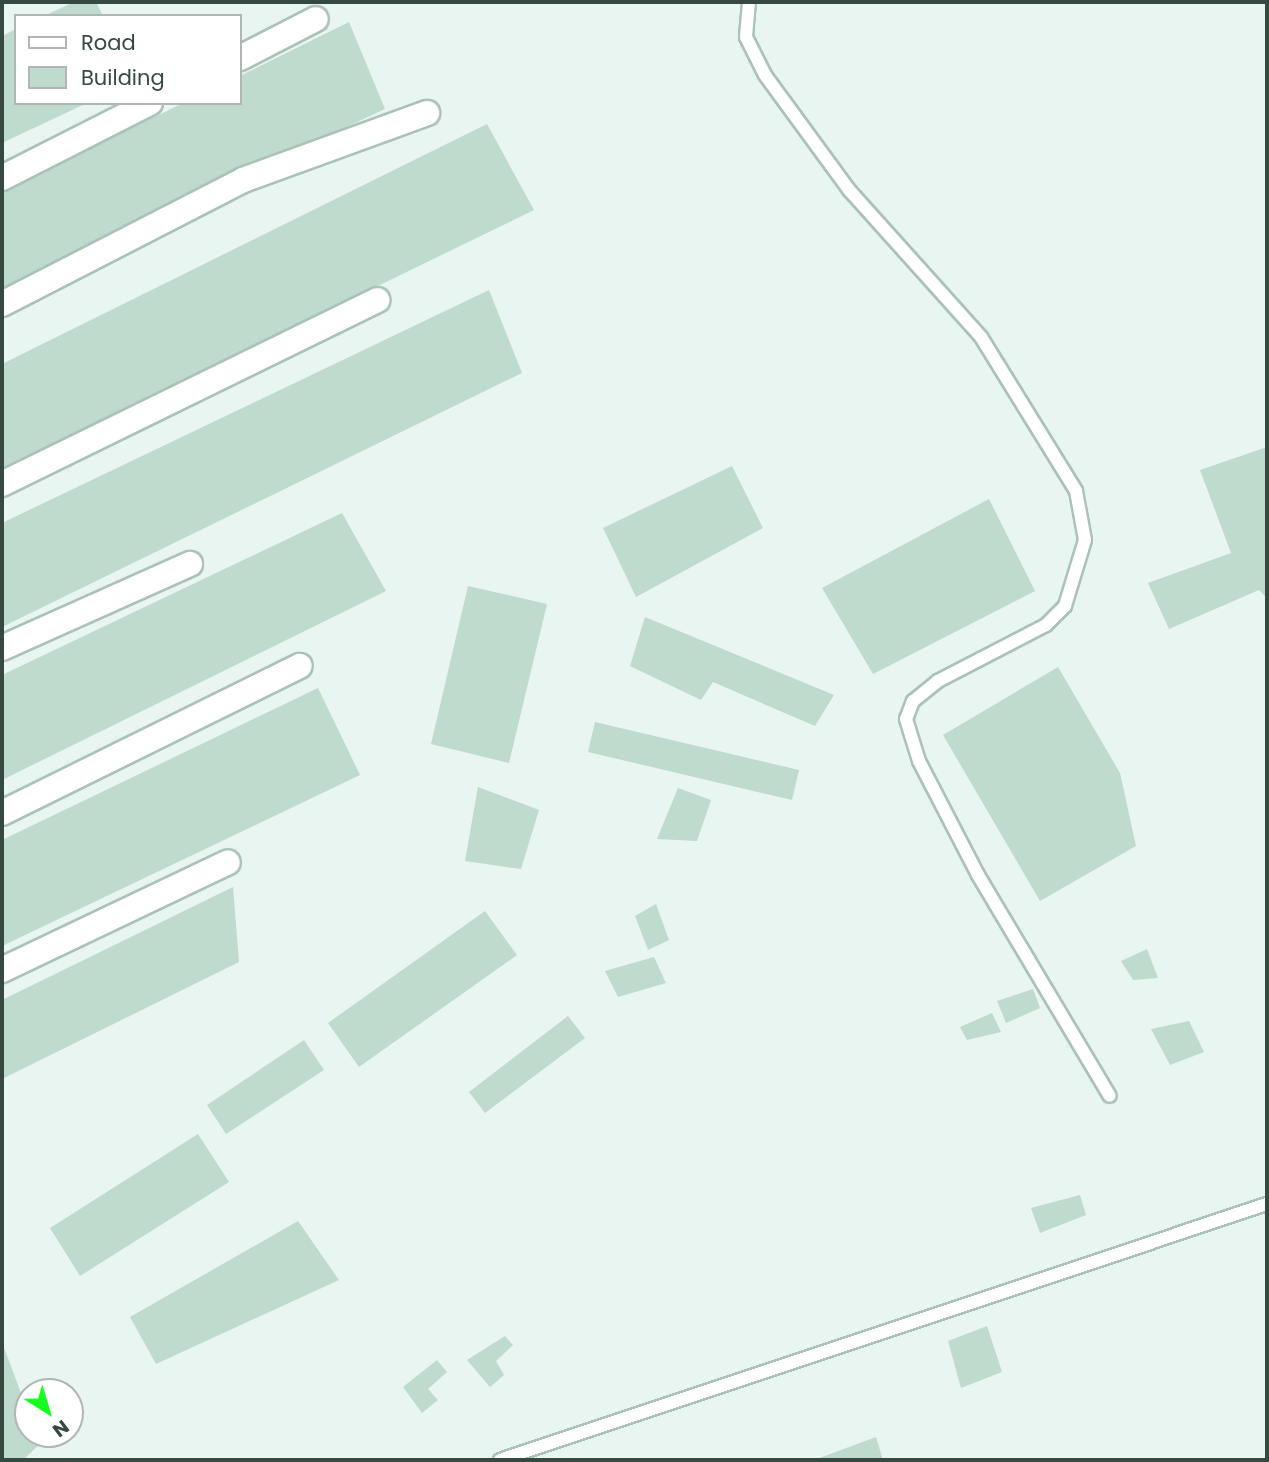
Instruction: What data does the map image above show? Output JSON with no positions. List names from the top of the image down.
{
  "legend": ["Road", "Building"],
  "north": "bottom right"
}
